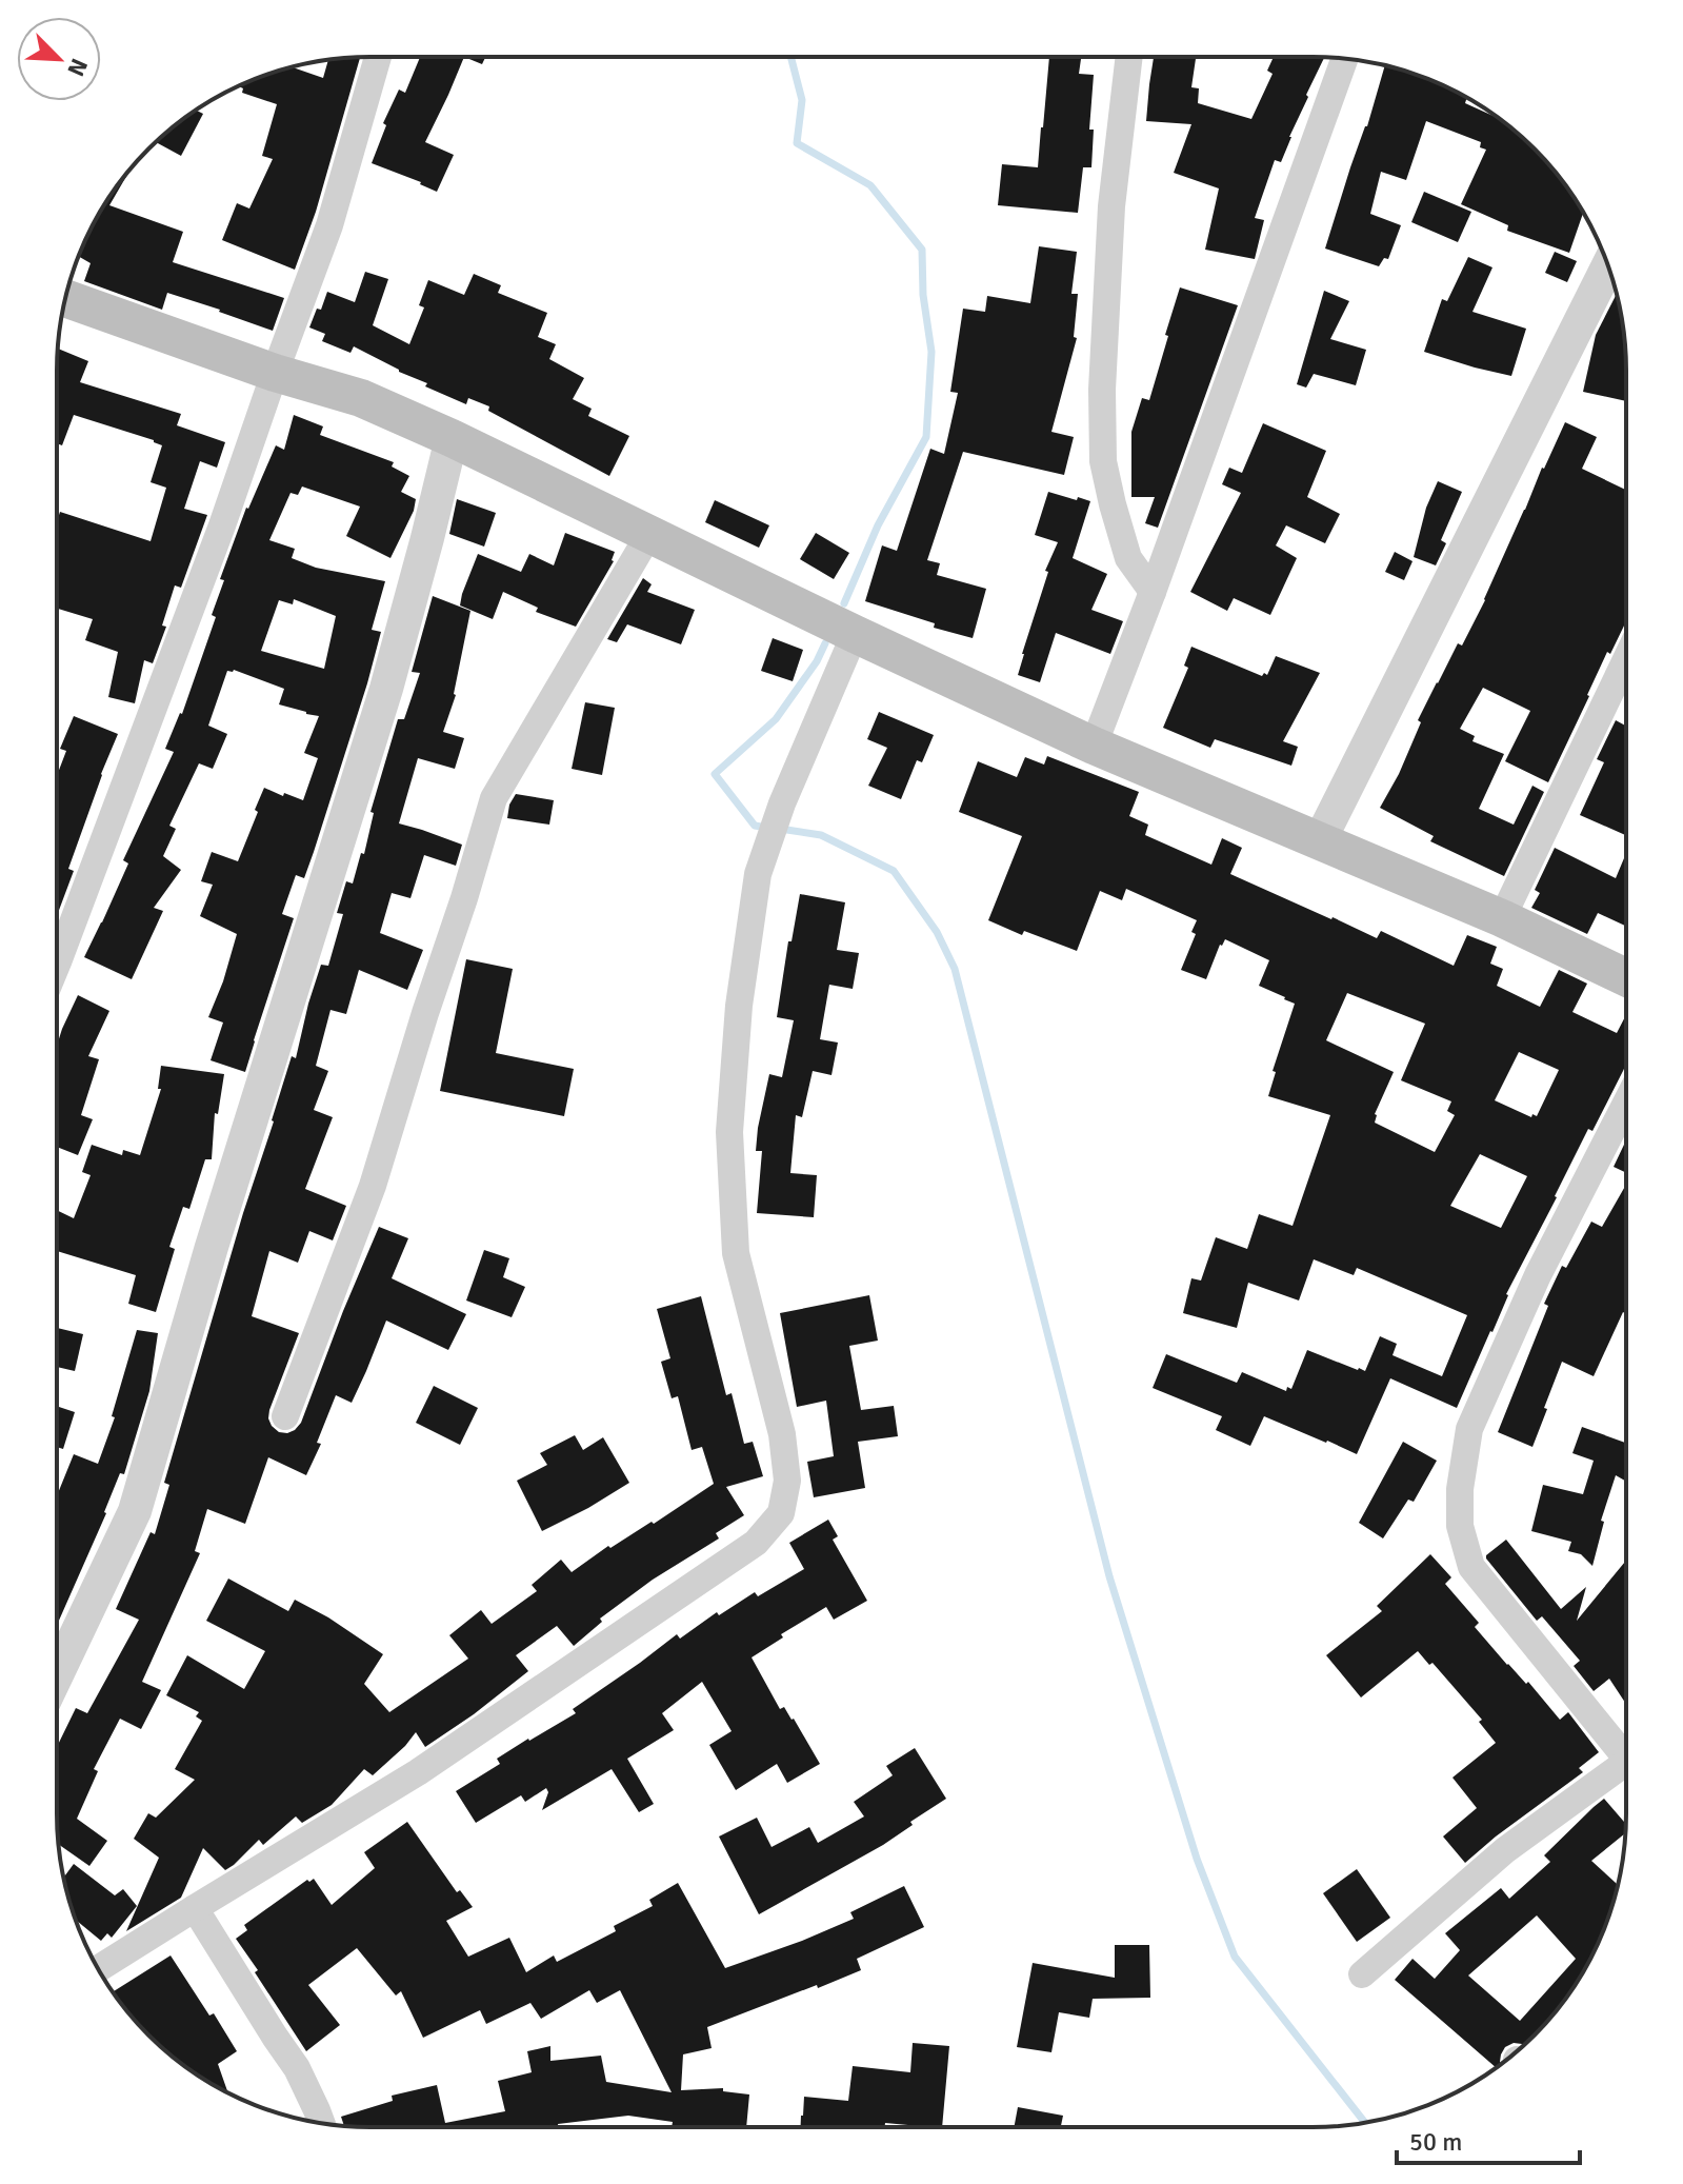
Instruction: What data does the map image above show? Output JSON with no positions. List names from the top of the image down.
{
  "scale_bar": "50 m",
  "north": "bottom right"
}
